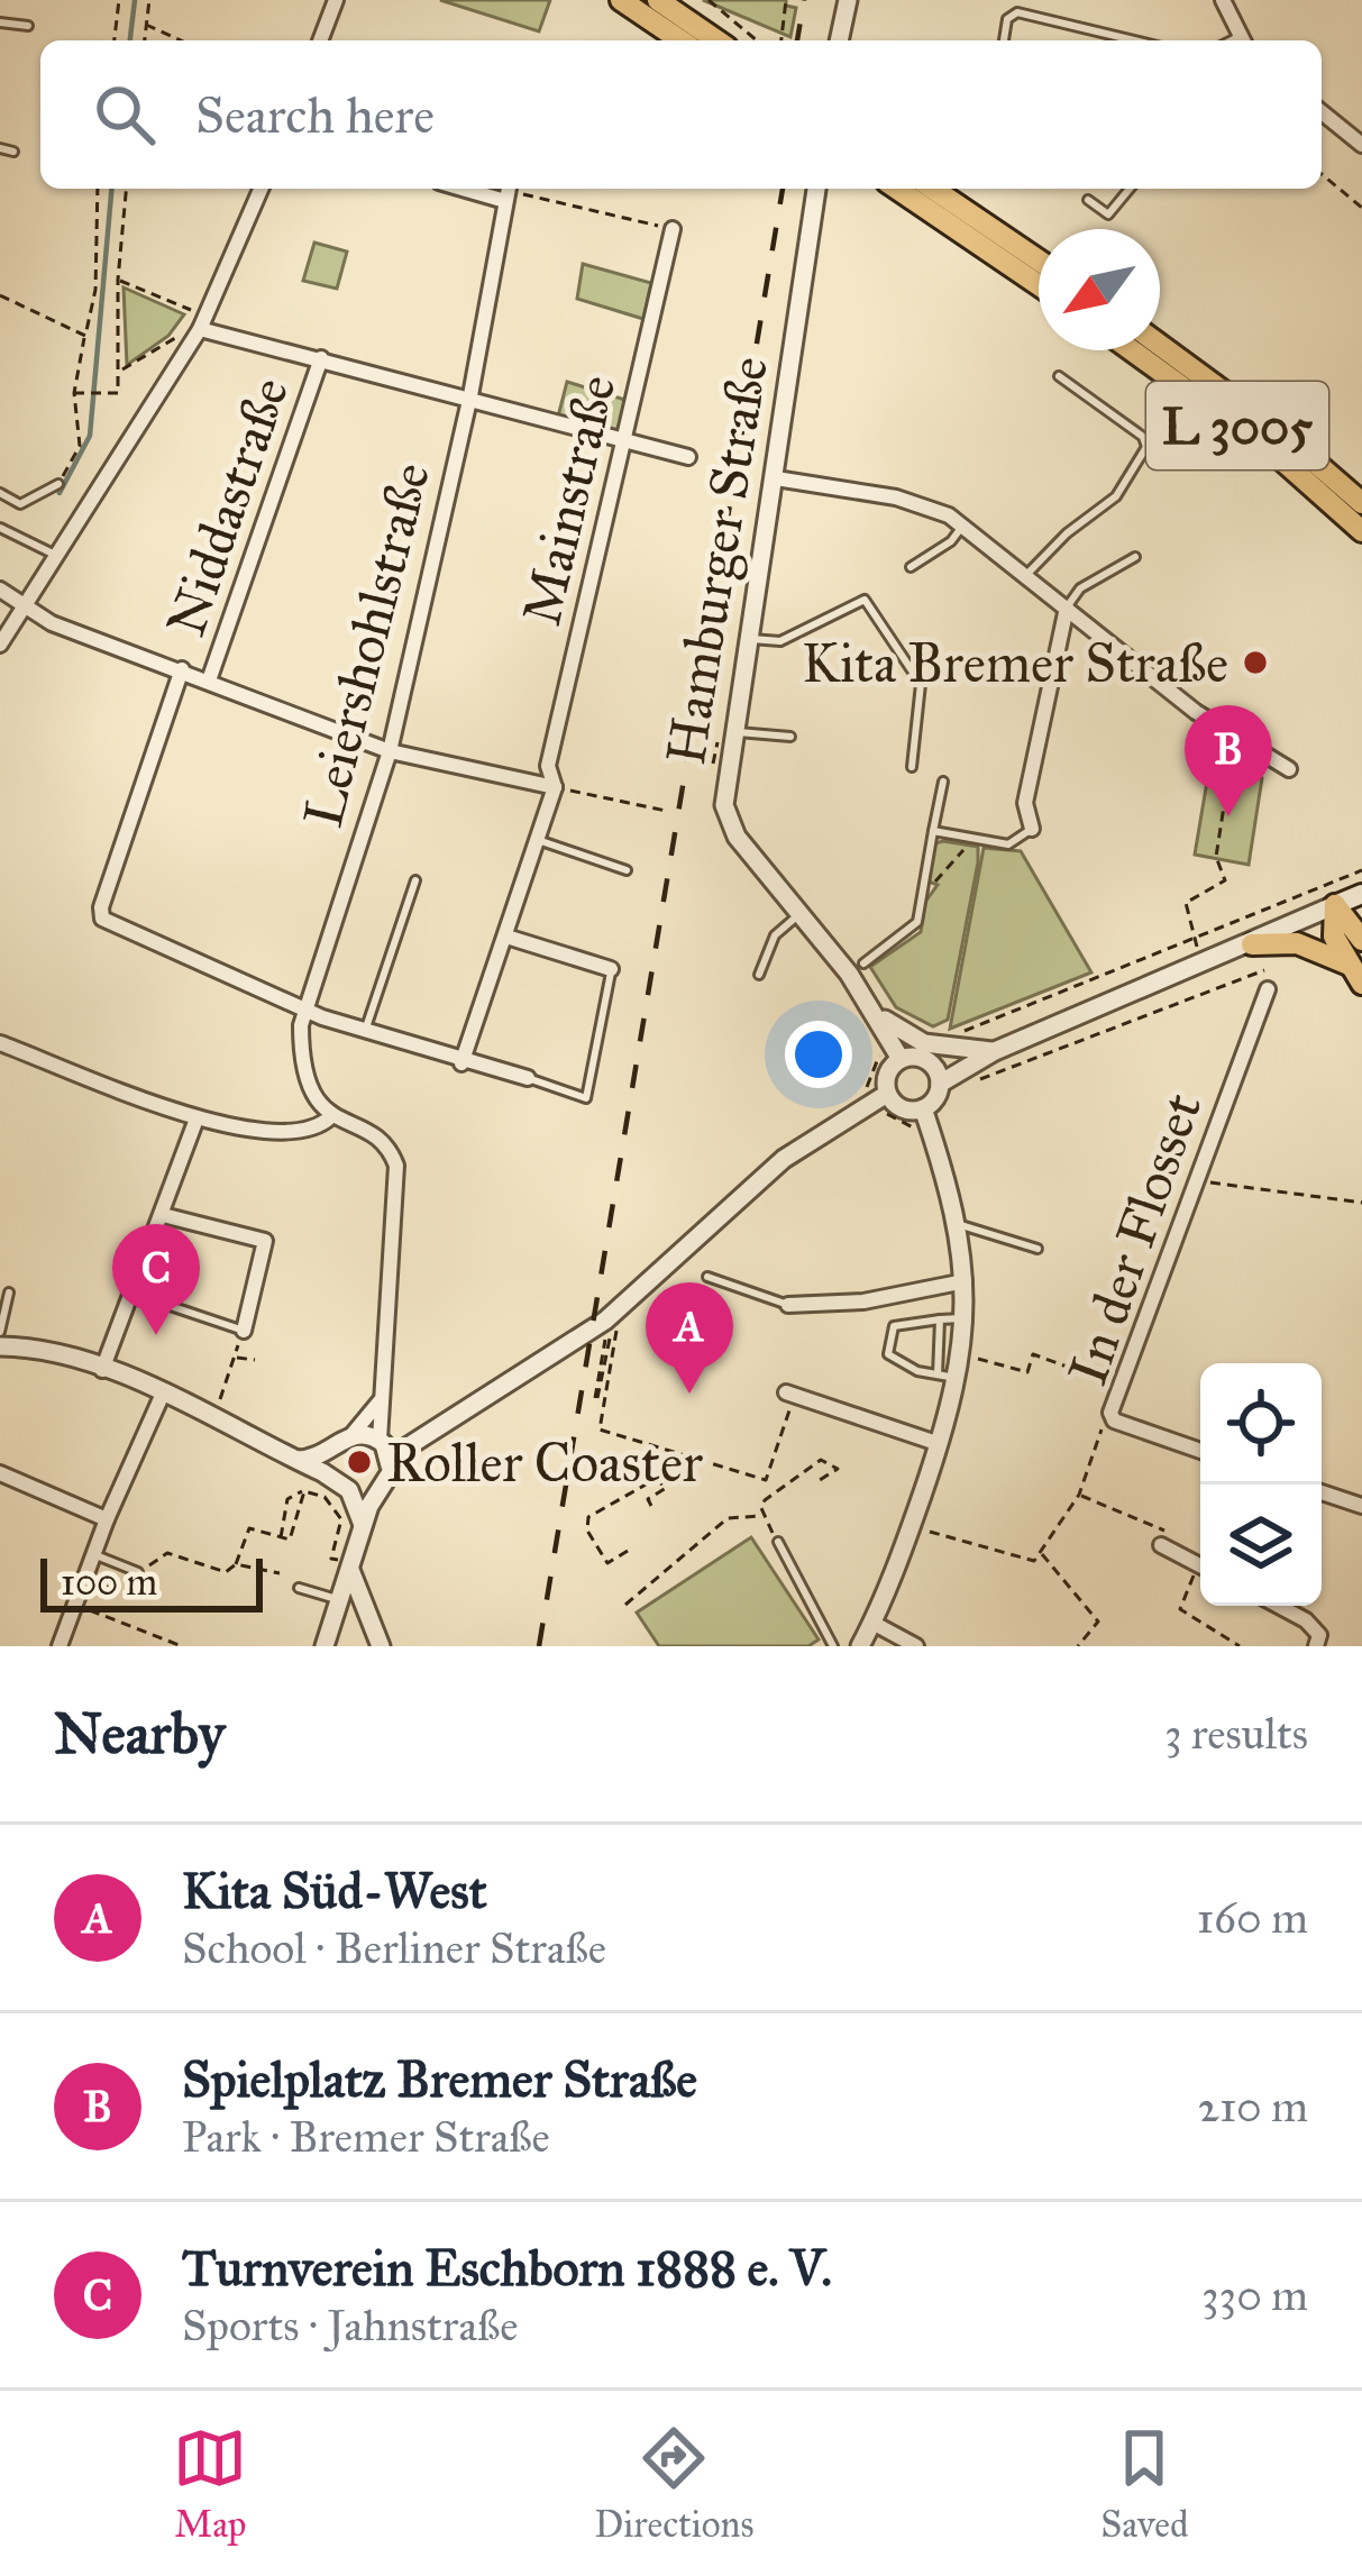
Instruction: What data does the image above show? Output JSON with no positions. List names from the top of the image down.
{
  "streets": {
    "highway": ["L 3005"],
    "street": [
      "Mainstraße",
      "Niddastraße",
      "Hamburger Straße",
      "Leiershohlstraße",
      "In der Flosset"
    ]
  },
  "places": ["Kita Bremer Straße", "Roller Coaster"],
  "scale_bar": "100 m",
  "north": "bottom left",
  "page": {
    "search": "Search here",
    "pins": ["B", "C", "A"],
    "scale": "100 m",
    "heading": ["Nearby", "3 results"],
    "list": [
      {
        "mark": "A",
        "name": "Kita Süd-West",
        "note": "School · Berliner Straße",
        "value": "160 m"
      },
      {
        "mark": "B",
        "name": "Spielplatz Bremer Straße",
        "note": "Park · Bremer Straße",
        "value": "210 m"
      },
      {
        "mark": "C",
        "name": "Turnverein Eschborn 1888 e. V.",
        "note": "Sports · Jahnstraße",
        "value": "330 m"
      }
    ],
    "nav": ["Map", "Directions", "Saved"]
  }
}
